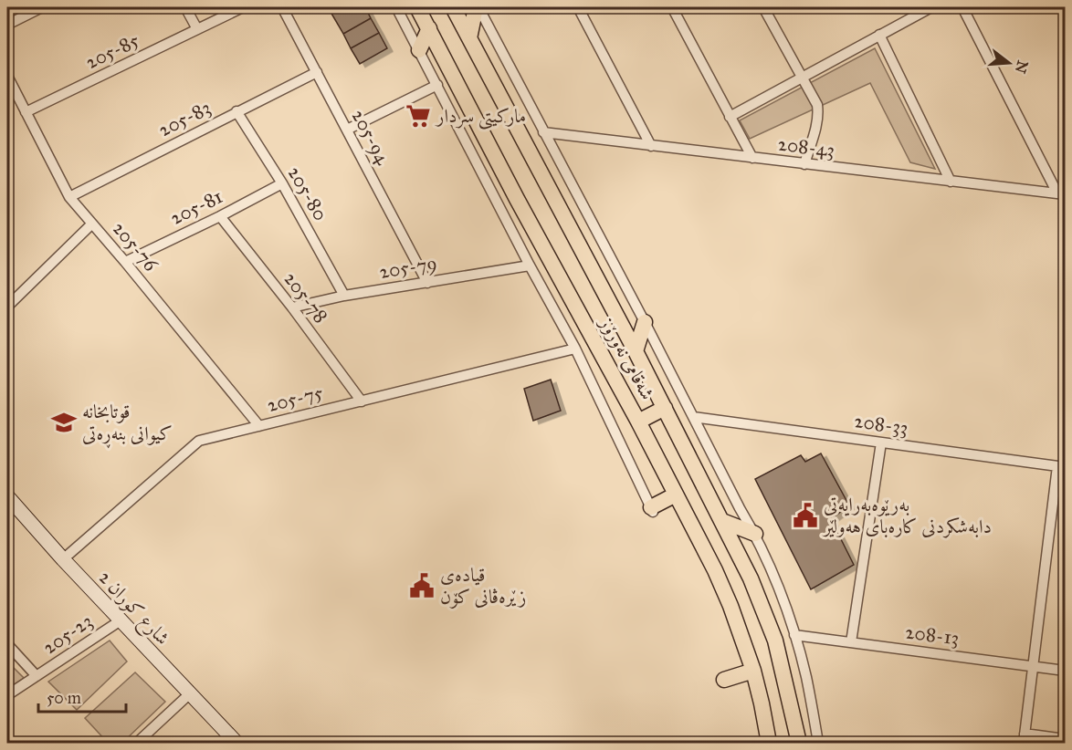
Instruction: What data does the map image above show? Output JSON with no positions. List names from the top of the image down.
{
  "streets": {
    "main road": ["شەقامی نەورۆز"],
    "street": [
      "205-85",
      "205-83",
      "205-94",
      "208-43",
      "205-80",
      "205-81",
      "205-76",
      "205-79",
      "205-78",
      "205-75",
      "208-33",
      "شارع كوران 2",
      "205-23",
      "208-13"
    ]
  },
  "crossings": [
    ["205-85", "205-76"],
    ["205-83", "205-94"],
    ["205-83", "205-80"],
    ["205-83", "205-76"],
    ["205-94", "205-79"],
    ["205-80", "205-81"],
    ["205-80", "205-79"],
    ["205-81", "205-76"],
    ["205-81", "205-78"],
    ["205-76", "205-75"],
    ["205-79", "205-78"],
    ["205-78", "205-75"],
    ["205-75", "شارع كوران 2"],
    ["شارع كوران 2", "205-23"]
  ],
  "places": {
    "supermarket": ["ماركيتى سردار"],
    "school or university": ["قوتابخانە کیوانی بنەڕەتی"],
    "public building": ["بەرێوەبەرایەتی دابەشکردنی کارەبای هەولێر", "قیادەی زێرەڤانی کۆن"]
  },
  "scale_bar": "50 m",
  "north": "right"
}
